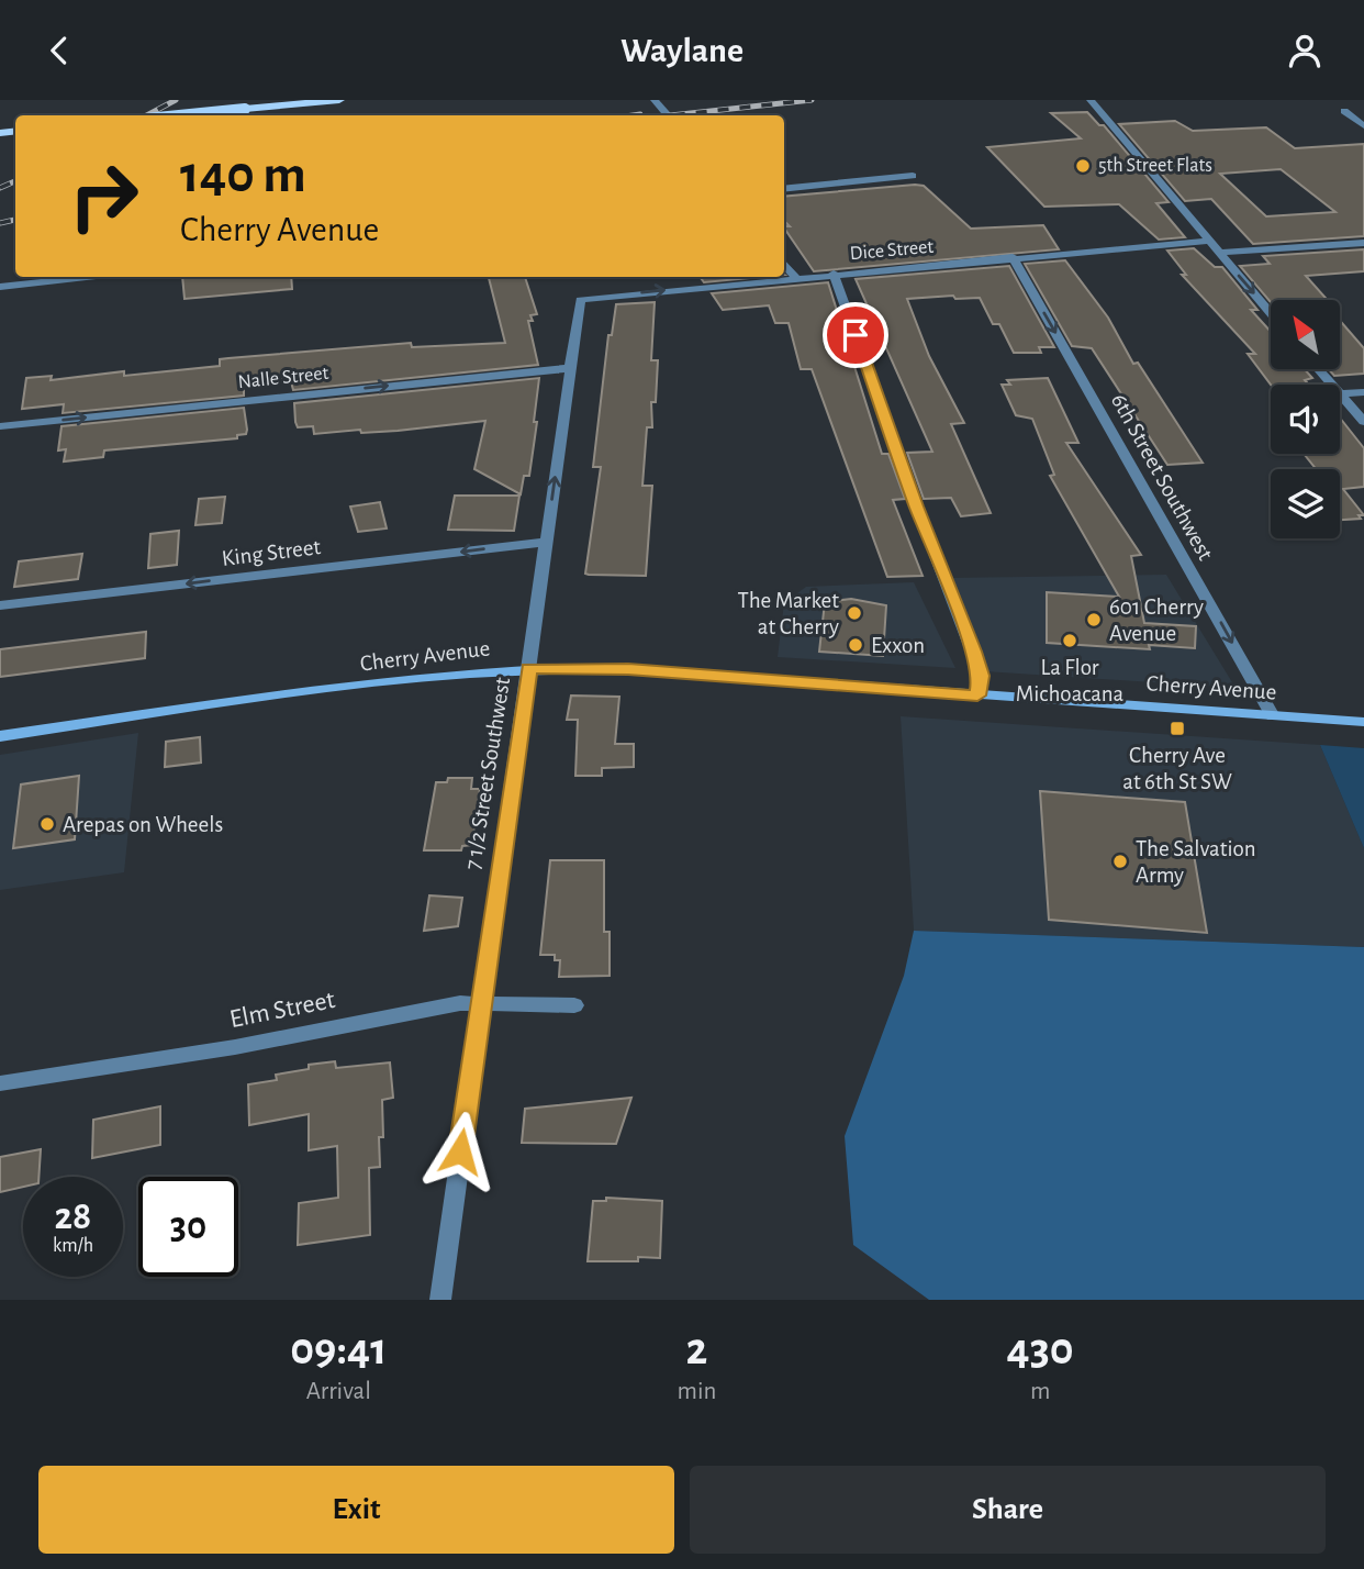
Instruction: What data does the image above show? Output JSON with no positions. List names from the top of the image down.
{
  "streets": {
    "main road": ["Cherry Avenue"],
    "street": [
      "Dice Street",
      "Nalle Street",
      "6th Street Southwest",
      "King Street",
      "7 1/2 Street Southwest",
      "Elm Street"
    ]
  },
  "crossings": [
    ["Dice Street", "6th Street Southwest"],
    ["Dice Street", "7 1/2 Street Southwest"],
    ["Nalle Street", "7 1/2 Street Southwest"],
    ["6th Street Southwest", "Cherry Avenue"],
    ["King Street", "7 1/2 Street Southwest"],
    ["Cherry Avenue", "7 1/2 Street Southwest"],
    ["7 1/2 Street Southwest", "Elm Street"]
  ],
  "one_way": ["Nalle Street", "6th Street Southwest", "King Street"],
  "places": {
    "other": [
      "5th Street Flats",
      "The Market at Cherry",
      "601 Cherry Avenue",
      "La Flor Michoacana",
      "Exxon",
      "Arepas on Wheels",
      "The Salvation Army"
    ],
    "transit": ["Cherry Ave at 6th St SW"]
  },
  "north": "top left",
  "page": {
    "header": "Waylane",
    "turn": ["140 m", "Cherry Avenue"],
    "speed": "28 km/h",
    "limit": "30",
    "eta": [
      "09:41",
      "Arrival",
      "2",
      "min",
      "430",
      "m"
    ],
    "buttons": ["Exit", "Share"]
  }
}
